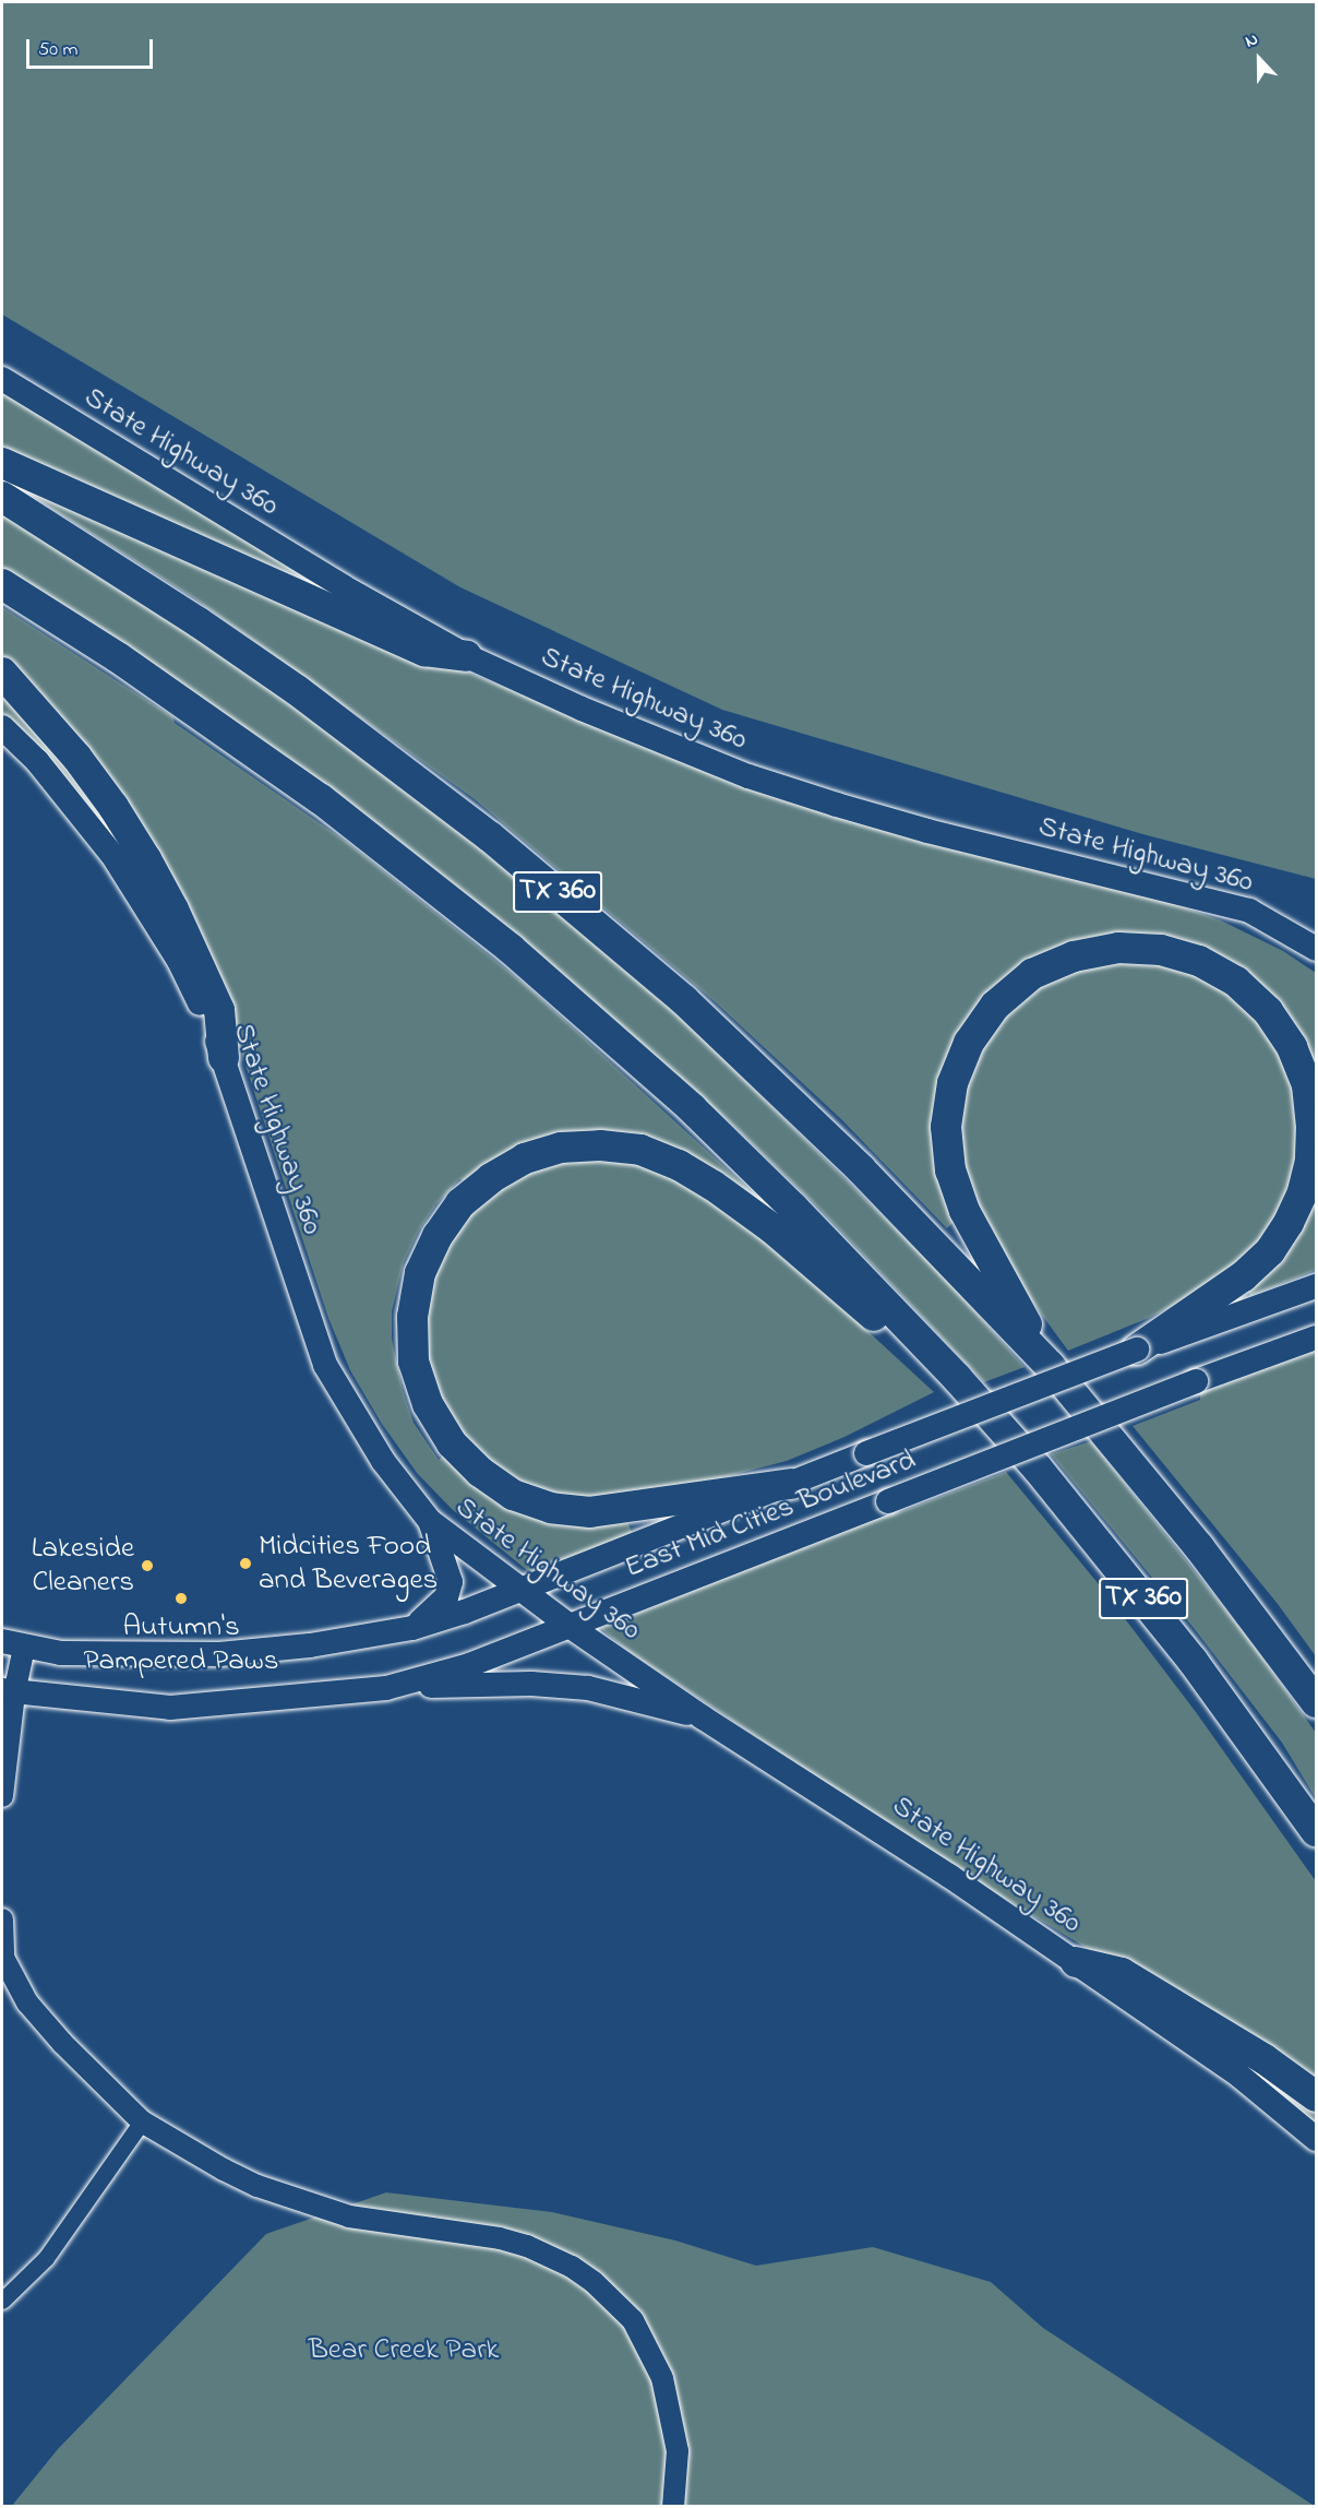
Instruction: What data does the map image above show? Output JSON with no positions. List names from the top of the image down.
{
  "streets": {
    "highway": ["TX 360"],
    "main road": ["State Highway 360", "East Mid Cities Boulevard"]
  },
  "crossings": [
    ["State Highway 360", "East Mid Cities Boulevard"]
  ],
  "parks": ["Bear Creek Park"],
  "places": ["Midcities Food and Beverages", "Lakeside Cleaners", "Autumn's Pampered Paws"],
  "scale_bar": "50 m",
  "north": "top"
}
